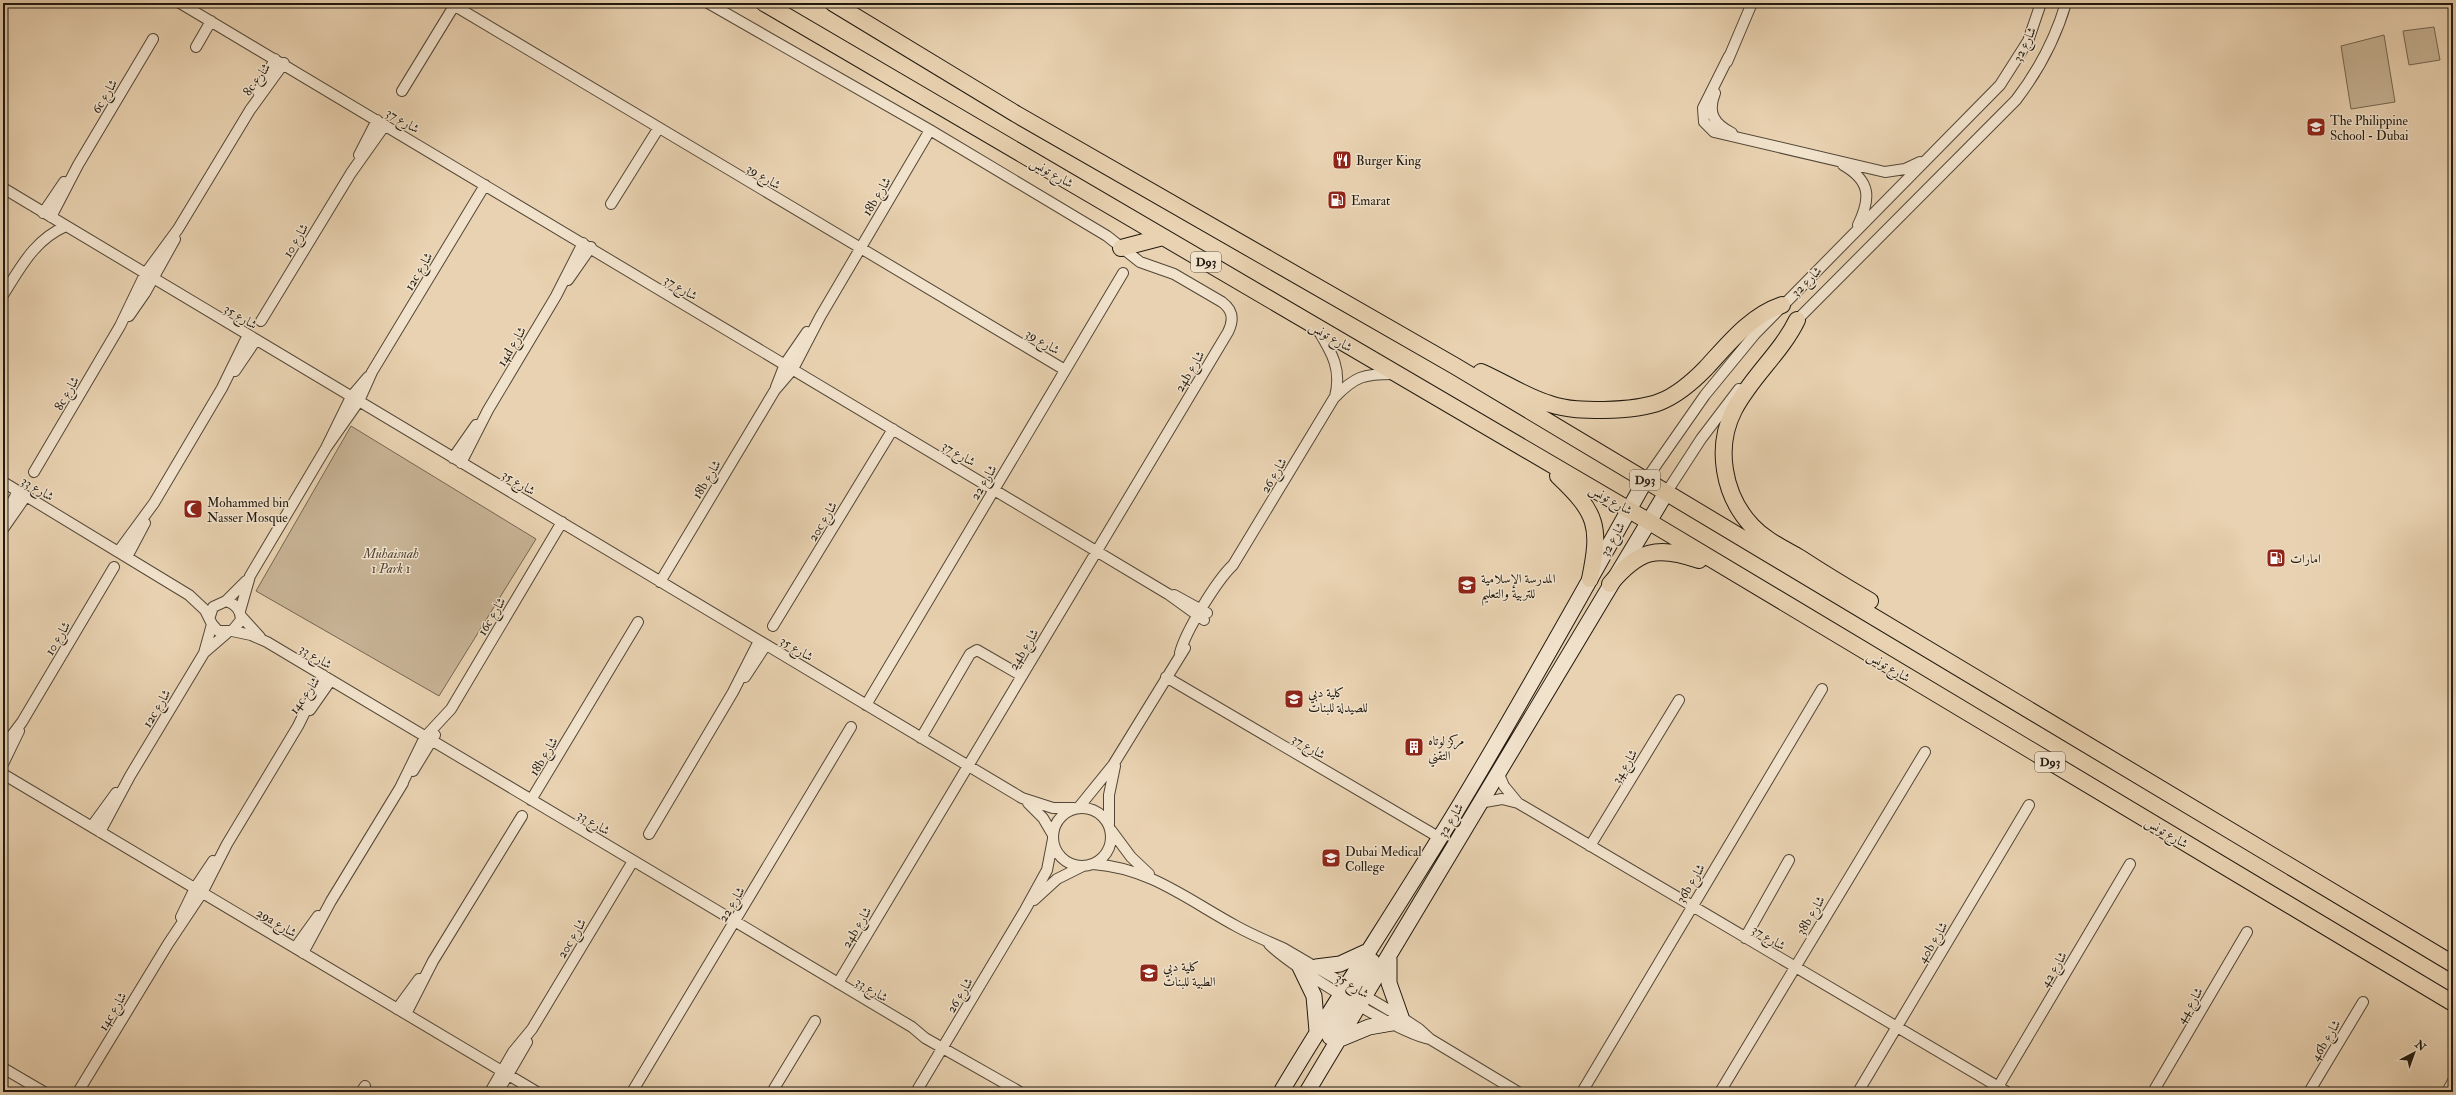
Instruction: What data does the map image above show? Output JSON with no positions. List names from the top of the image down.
{
  "streets": {
    "main road": ["شارع تونس", "D93"],
    "street": [
      "شارع 32",
      "8c شارع",
      "6c شارع",
      "شارع 37",
      "شارع 39",
      "18b شارع",
      "شارع 10",
      "12c شارع",
      "شارع 35",
      "14d شارع",
      "24b شارع",
      "شارع 26",
      "شارع 22",
      "شارع 33",
      "20c شارع",
      "16c شارع",
      "14c شارع",
      "شارع 34",
      "36b شارع",
      "38b شارع",
      "29a شارع",
      "40b شارع",
      "شارع 42",
      "شارع 44",
      "46b شارع"
    ]
  },
  "crossings": [
    ["شارع 32", "شارع 37"],
    ["شارع 32", "شارع تونس"],
    ["شارع 32", "D93"],
    ["شارع 32", "شارع 35"],
    ["8c شارع", "شارع 37"],
    ["8c شارع", "شارع 35"],
    ["6c شارع", "شارع 35"],
    ["شارع 37", "18b شارع"],
    ["شارع 37", "شارع 10"],
    ["شارع 37", "12c شارع"],
    ["شارع 37", "14d شارع"],
    ["شارع 37", "24b شارع"],
    ["شارع 37", "شارع 26"],
    ["شارع 37", "شارع 22"],
    ["شارع 37", "20c شارع"],
    ["شارع 37", "شارع 34"],
    ["شارع 37", "36b شارع"],
    ["شارع 37", "38b شارع"],
    ["شارع 37", "40b شارع"],
    ["شارع 37", "شارع 42"],
    ["شارع تونس", "شارع 26"],
    ["شارع 39", "18b شارع"],
    ["شارع 39", "شارع 22"],
    ["18b شارع", "شارع 35"],
    ["18b شارع", "شارع 33"],
    ["12c شارع", "شارع 35"],
    ["12c شارع", "شارع 33"],
    ["12c شارع", "29a شارع"],
    ["شارع 35", "14d شارع"],
    ["شارع 35", "24b شارع"],
    ["شارع 35", "شارع 26"],
    ["شارع 35", "شارع 22"],
    ["شارع 35", "16c شارع"],
    ["24b شارع", "شارع 33"],
    ["شارع 26", "شارع 33"],
    ["شارع 22", "شارع 33"],
    ["شارع 33", "20c شارع"],
    ["شارع 33", "16c شارع"],
    ["شارع 33", "14c شارع"],
    ["20c شارع", "29a شارع"],
    ["16c شارع", "29a شارع"],
    ["14c شارع", "29a شارع"]
  ],
  "parks": ["Muhaisnah 1 Park 1"],
  "places": {
    "school or university": [
      "The Philippine School - Dubai",
      "المدرسة الإسلامية للتربية والتعليم",
      "كلية دبي للصيدلة للبنات",
      "Dubai Medical College",
      "كلية دبي الطبية للبنات"
    ],
    "restaurant": ["Burger King"],
    "fuel station": ["Emarat", "امارات"],
    "mosque": ["Mohammed bin Nasser Mosque"],
    "building": ["مركز لوتاه التقني"]
  },
  "north": "top right"
}
